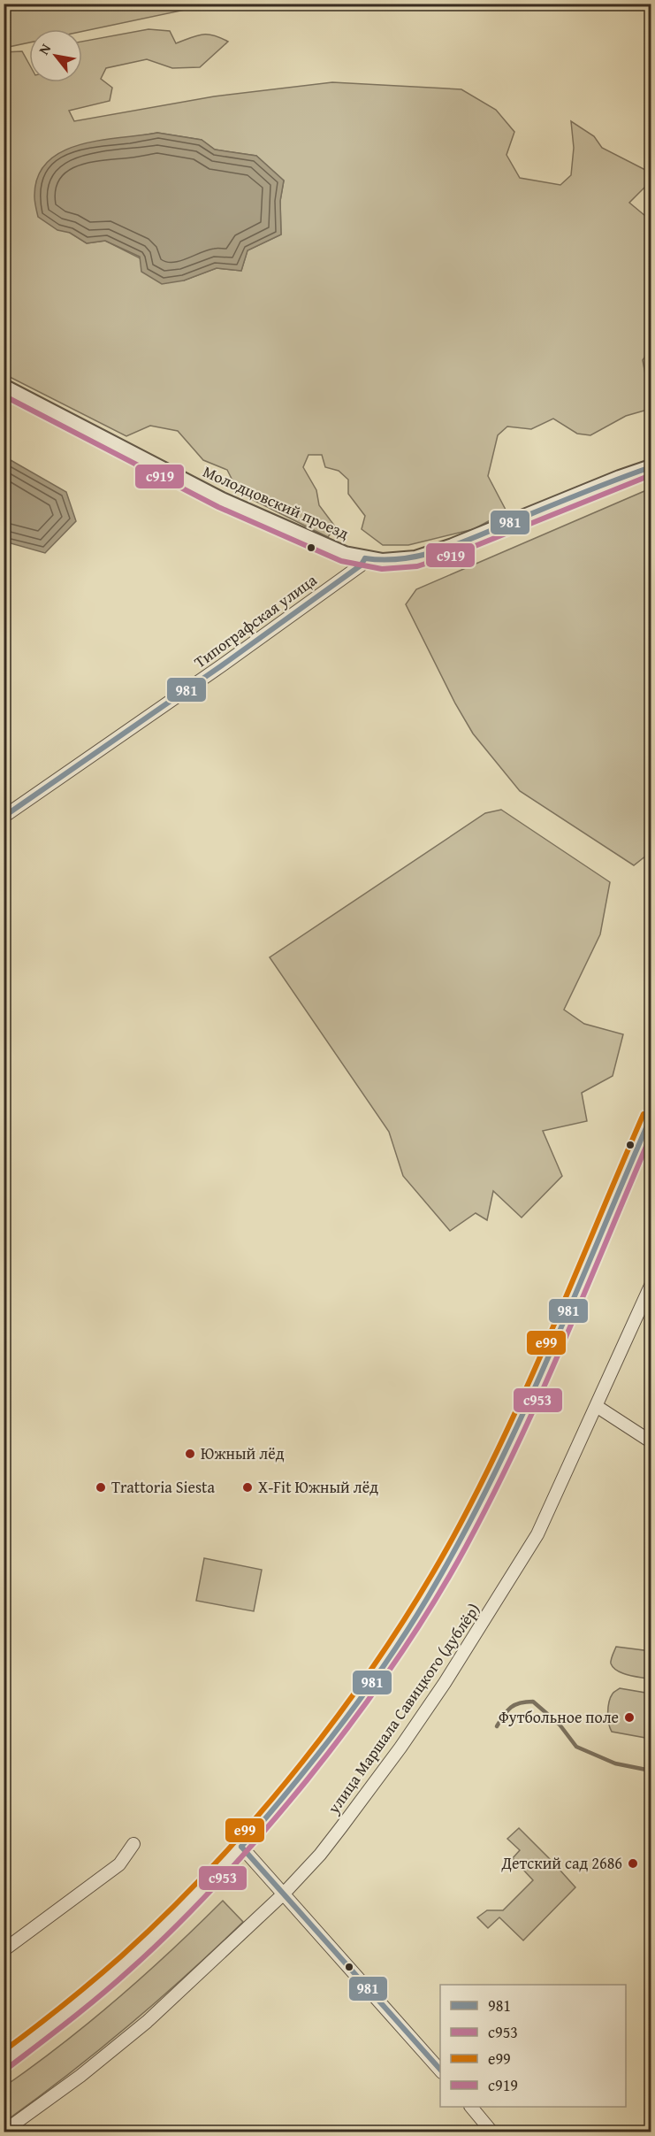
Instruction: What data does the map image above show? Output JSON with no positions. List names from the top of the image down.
{
  "streets": {
    "street": ["Молодцовский проезд", "Типографская улица", "улица Маршала Савицкого (дублёр)"]
  },
  "crossings": [
    ["Молодцовский проезд", "Типографская улица"]
  ],
  "places": [
    "Южный лёд",
    "Trattoria Siesta",
    "X-Fit Южный лёд",
    "Футбольное поле",
    "Детский сад 2686"
  ],
  "lines": [
    "transit line с919",
    "transit line 981",
    "transit line е99",
    "transit line с953"
  ],
  "legend": [
    "981",
    "с953",
    "е99",
    "с919"
  ],
  "north": "top left"
}
